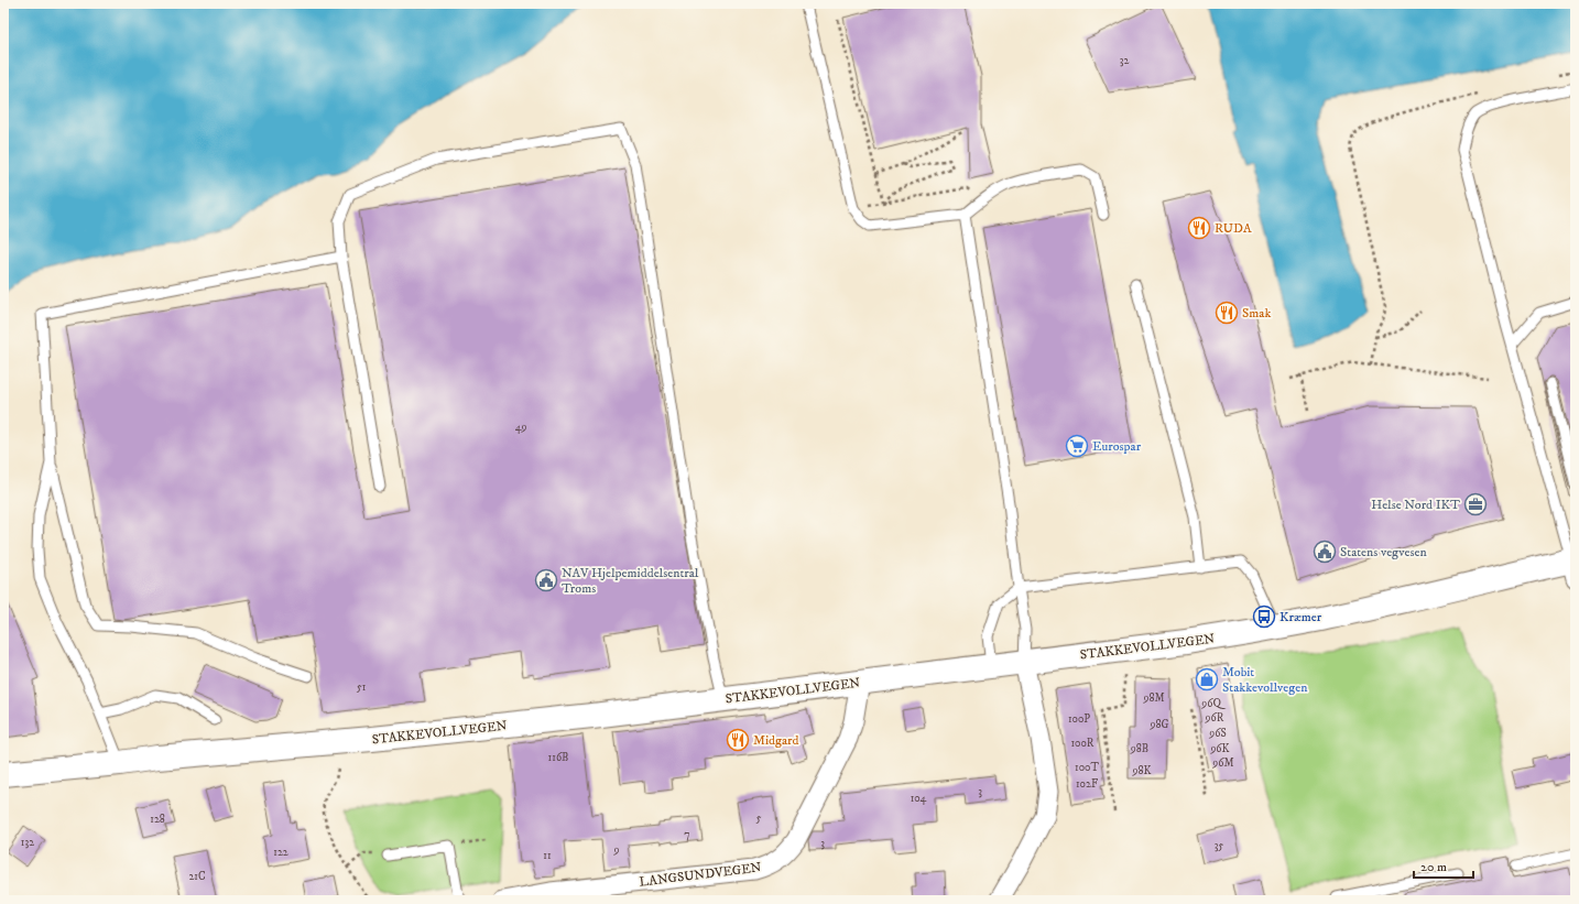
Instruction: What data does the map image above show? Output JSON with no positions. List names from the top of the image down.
{
  "streets": {
    "street": ["STAKKEVOLLVEGEN", "LANGSUNDVEGEN"]
  },
  "crossings": [
    ["STAKKEVOLLVEGEN", "LANGSUNDVEGEN"]
  ],
  "places": {
    "restaurant": ["RUDA", "Smak", "Midgard"],
    "supermarket": ["Eurospar"],
    "office": ["Helse Nord IKT"],
    "public building": ["Statens vegvesen", "NAV Hjelpemiddelsentral Troms"],
    "bus stop": ["Kræmer"],
    "shop": ["Mobit Stakkevollvegen"]
  },
  "house_numbers": [
    "32",
    "49",
    "51",
    "98M",
    "96Q",
    "96R",
    "100P",
    "98G",
    "96S",
    "100R",
    "98B",
    "96K",
    "116B",
    "96M",
    "100T",
    "98K",
    "102F",
    "3",
    "104",
    "5",
    "128",
    "7",
    "132",
    "3",
    "35",
    "9",
    "122",
    "11",
    "21C"
  ],
  "scale_bar": "20 m"
}
